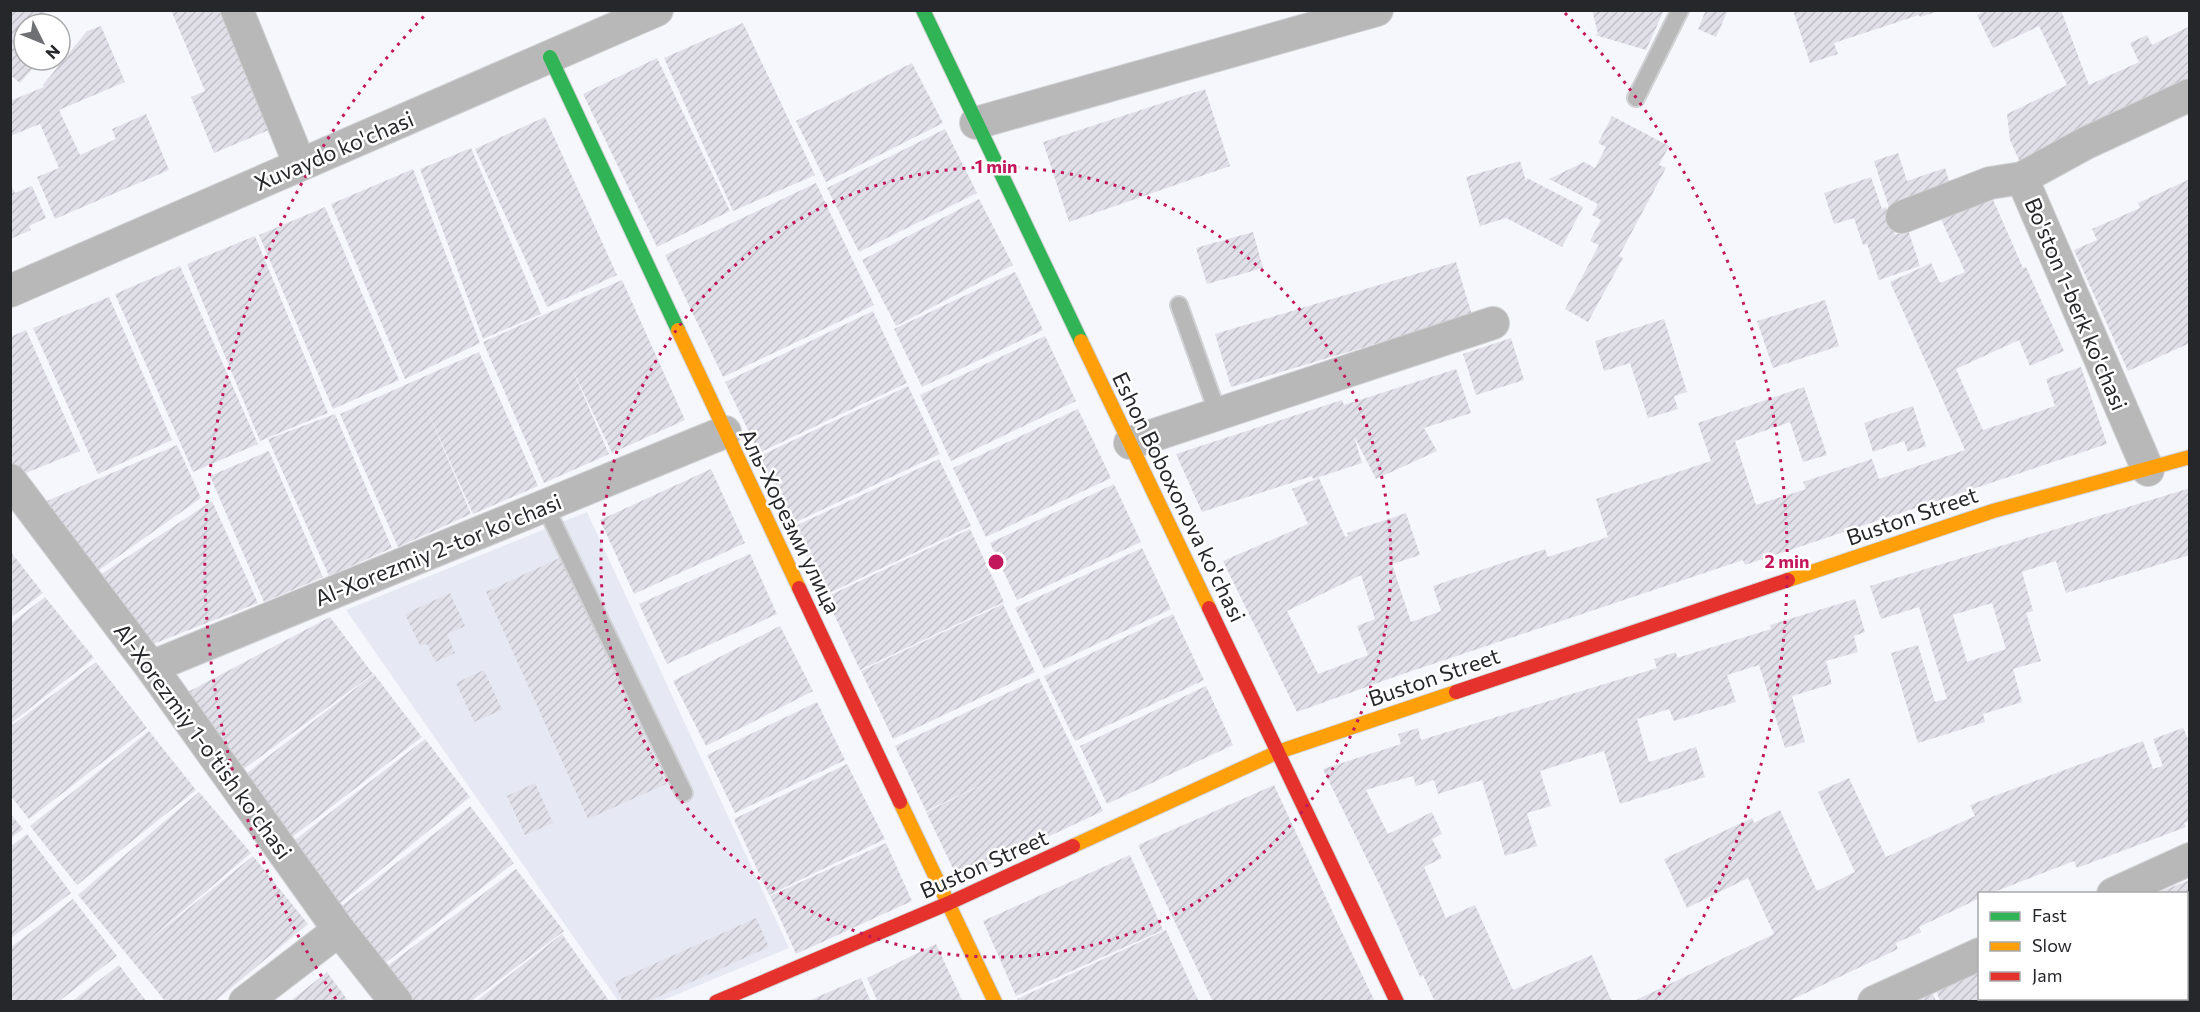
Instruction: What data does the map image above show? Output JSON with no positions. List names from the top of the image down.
{
  "streets": {
    "street": [
      "Xuvaydo ko'chasi",
      "Bo'ston 1-berk ko'chasi",
      "Eshon Boboxonova ko'chasi",
      "Buston Street",
      "Аль-Хорезми улица",
      "Al-Xorezmiy 2-tor ko'chasi",
      "Al-Xorezmiy 1-o'tish ko'chasi"
    ]
  },
  "crossings": [
    ["Xuvaydo ko'chasi", "Аль-Хорезми улица"],
    ["Bo'ston 1-berk ko'chasi", "Buston Street"],
    ["Eshon Boboxonova ko'chasi", "Buston Street"],
    ["Buston Street", "Аль-Хорезми улица"],
    ["Аль-Хорезми улица", "Al-Xorezmiy 2-tor ko'chasi"],
    ["Al-Xorezmiy 2-tor ko'chasi", "Al-Xorezmiy 1-o'tish ko'chasi"]
  ],
  "legend": ["Fast", "Slow", "Jam"],
  "north": "bottom right",
  "rings": ["1 min", "2 min"]
}
